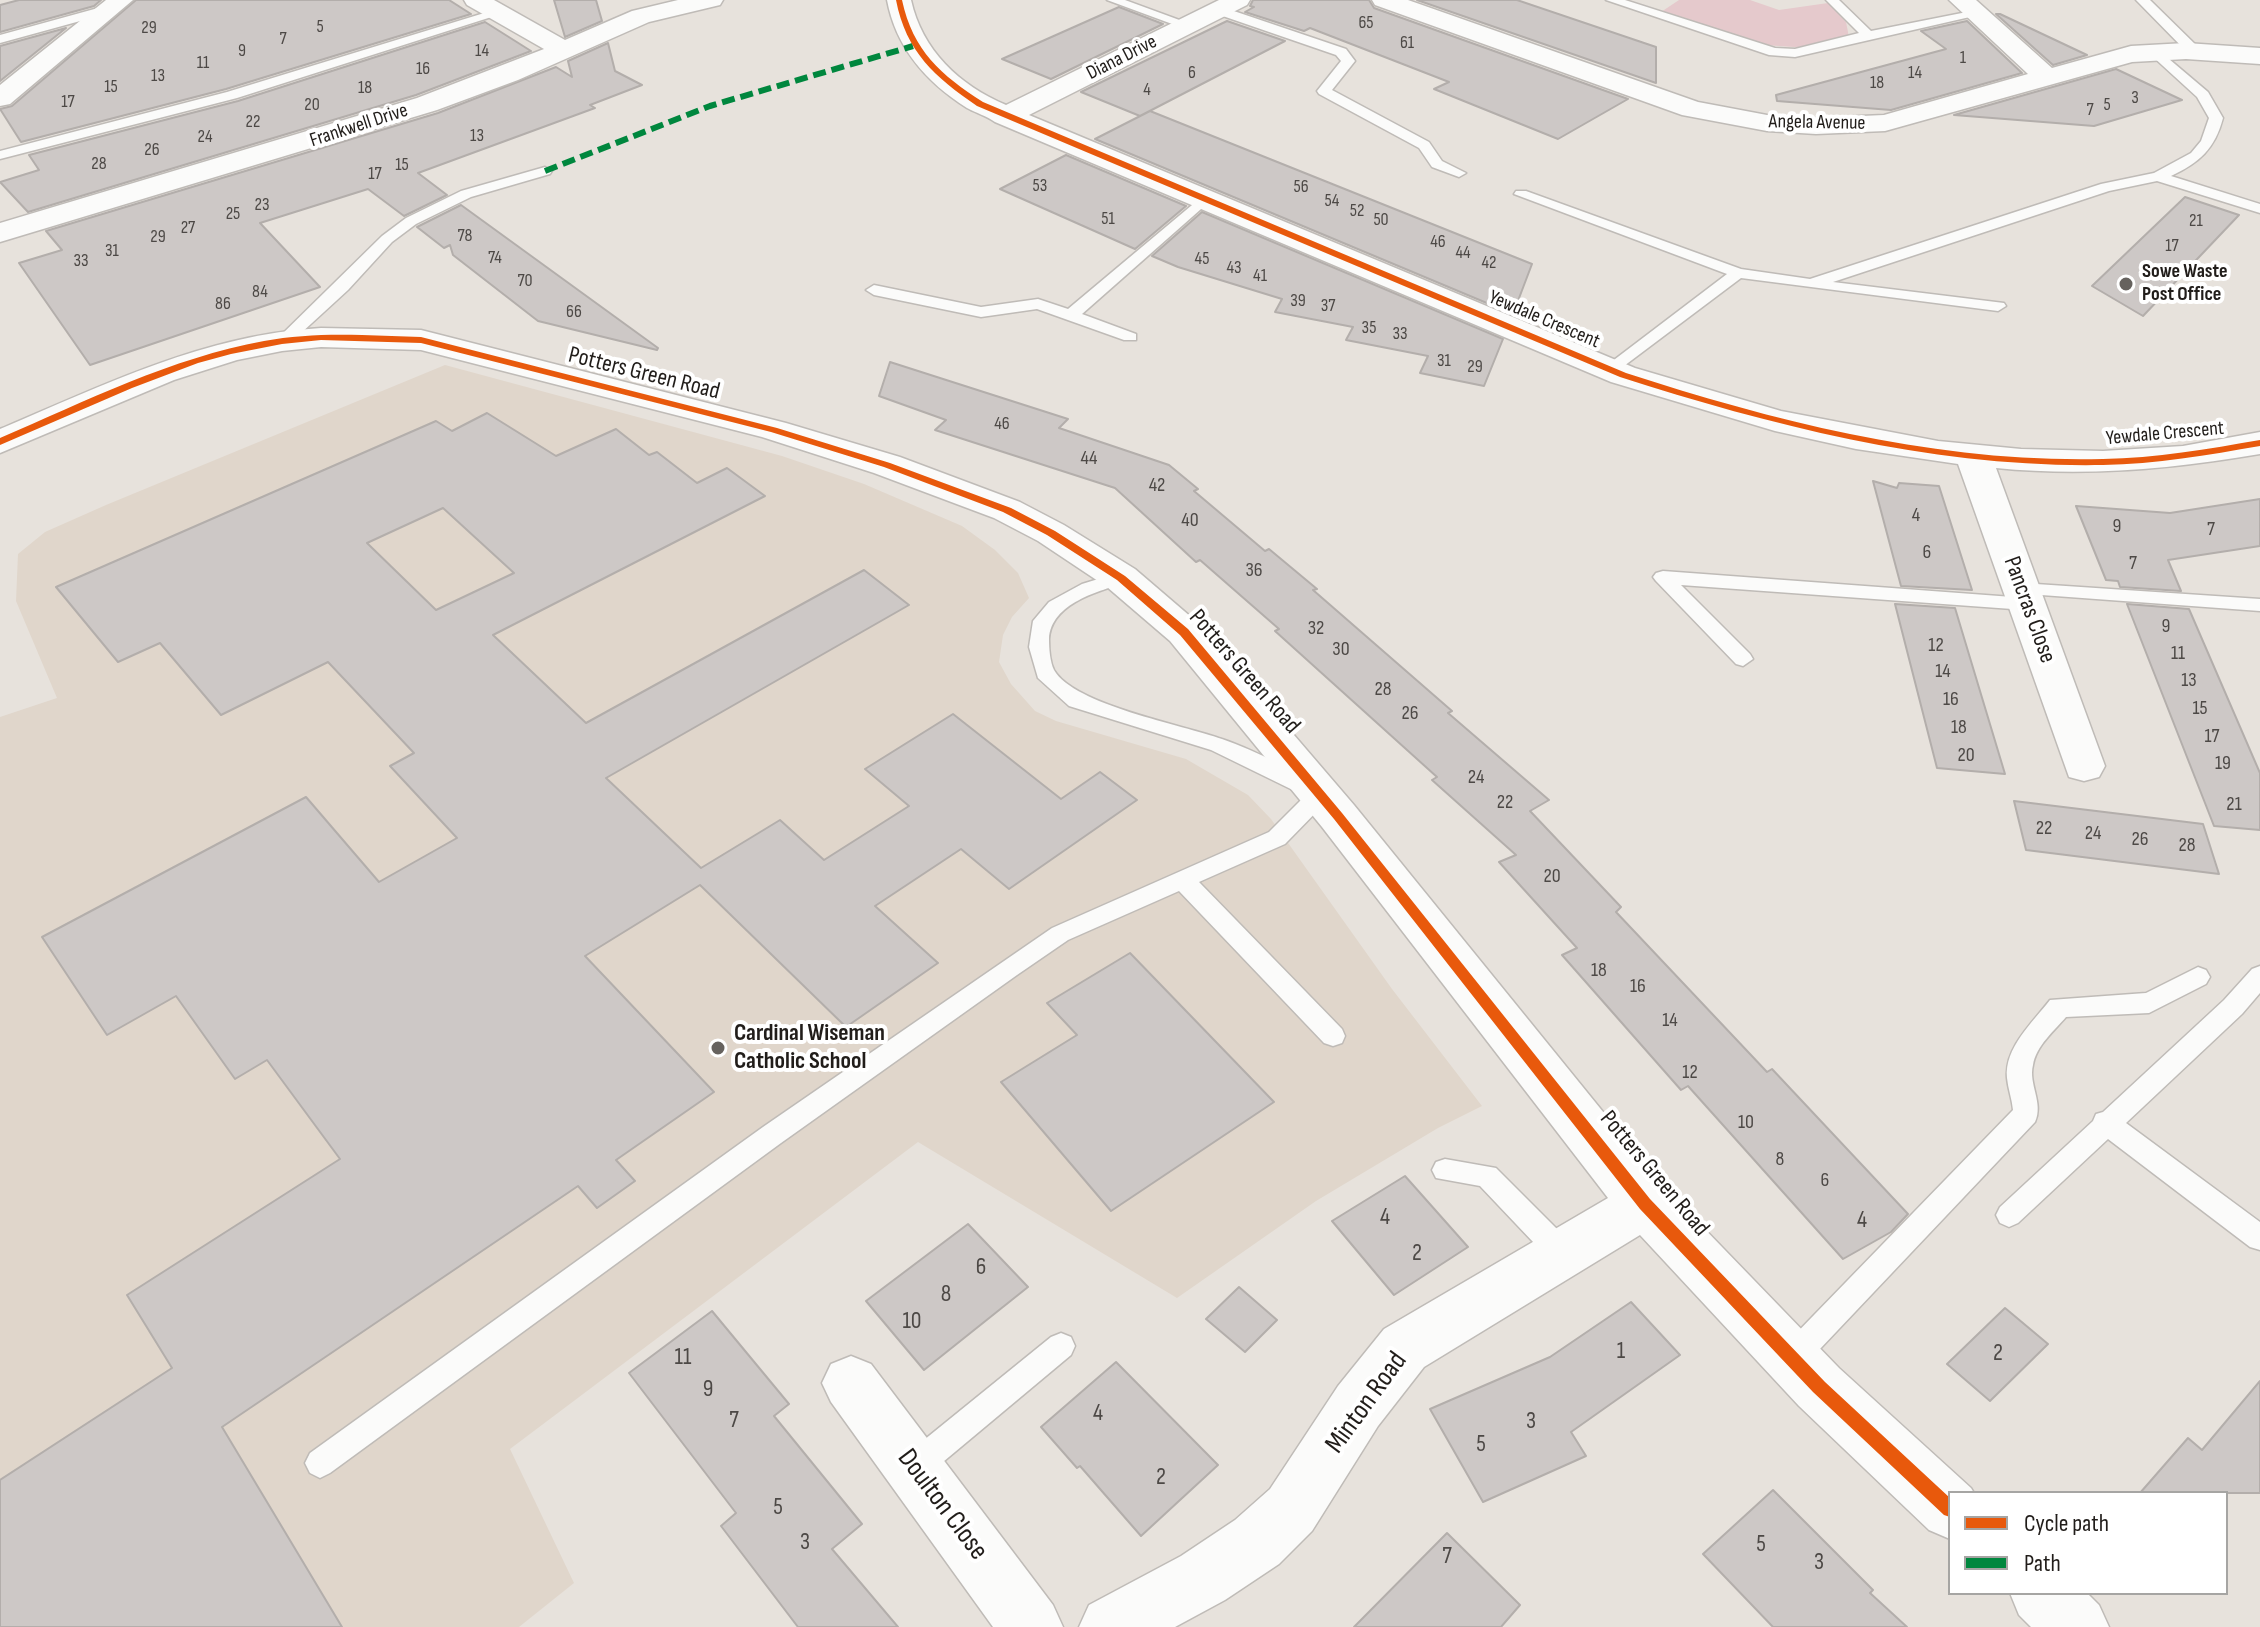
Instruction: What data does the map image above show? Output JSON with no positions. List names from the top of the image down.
{
  "streets": {
    "street": [
      "Diana Drive",
      "Angela Avenue",
      "Frankwell Drive",
      "Yewdale Crescent",
      "Potters Green Road",
      "Pancras Close",
      "Minton Road",
      "Doulton Close"
    ]
  },
  "crossings": [
    ["Diana Drive", "Yewdale Crescent"],
    ["Yewdale Crescent", "Pancras Close"],
    ["Potters Green Road", "Minton Road"]
  ],
  "places": ["Sowe Waste Post Office", "Cardinal Wiseman Catholic School"],
  "house_numbers": [
    "65",
    "5",
    "29",
    "7",
    "61",
    "9",
    "14",
    "1",
    "11",
    "16",
    "6",
    "14",
    "13",
    "18",
    "15",
    "18",
    "4",
    "3",
    "17",
    "20",
    "5",
    "7",
    "22",
    "13",
    "24",
    "26",
    "28",
    "15",
    "17",
    "53",
    "56",
    "54",
    "23",
    "52",
    "25",
    "51",
    "50",
    "21",
    "27",
    "78",
    "29",
    "46",
    "17",
    "31",
    "44",
    "74",
    "45",
    "33",
    "42",
    "43",
    "41",
    "70",
    "84",
    "39",
    "86",
    "37",
    "66",
    "35",
    "33",
    "31",
    "29",
    "46",
    "44",
    "42",
    "4",
    "40",
    "9",
    "7",
    "6",
    "7",
    "36",
    "9",
    "32",
    "12",
    "30",
    "11",
    "14",
    "13",
    "28",
    "16",
    "15",
    "26",
    "18",
    "17",
    "20",
    "19",
    "24",
    "22",
    "21",
    "22",
    "24",
    "26",
    "28",
    "20",
    "18",
    "16",
    "14",
    "12",
    "10",
    "8",
    "6",
    "4",
    "4",
    "2",
    "6",
    "8",
    "10",
    "1",
    "2",
    "11",
    "9",
    "4",
    "7",
    "3",
    "5",
    "2",
    "5",
    "3",
    "5",
    "7",
    "3"
  ],
  "legend": ["Cycle path", "Path"]
}
